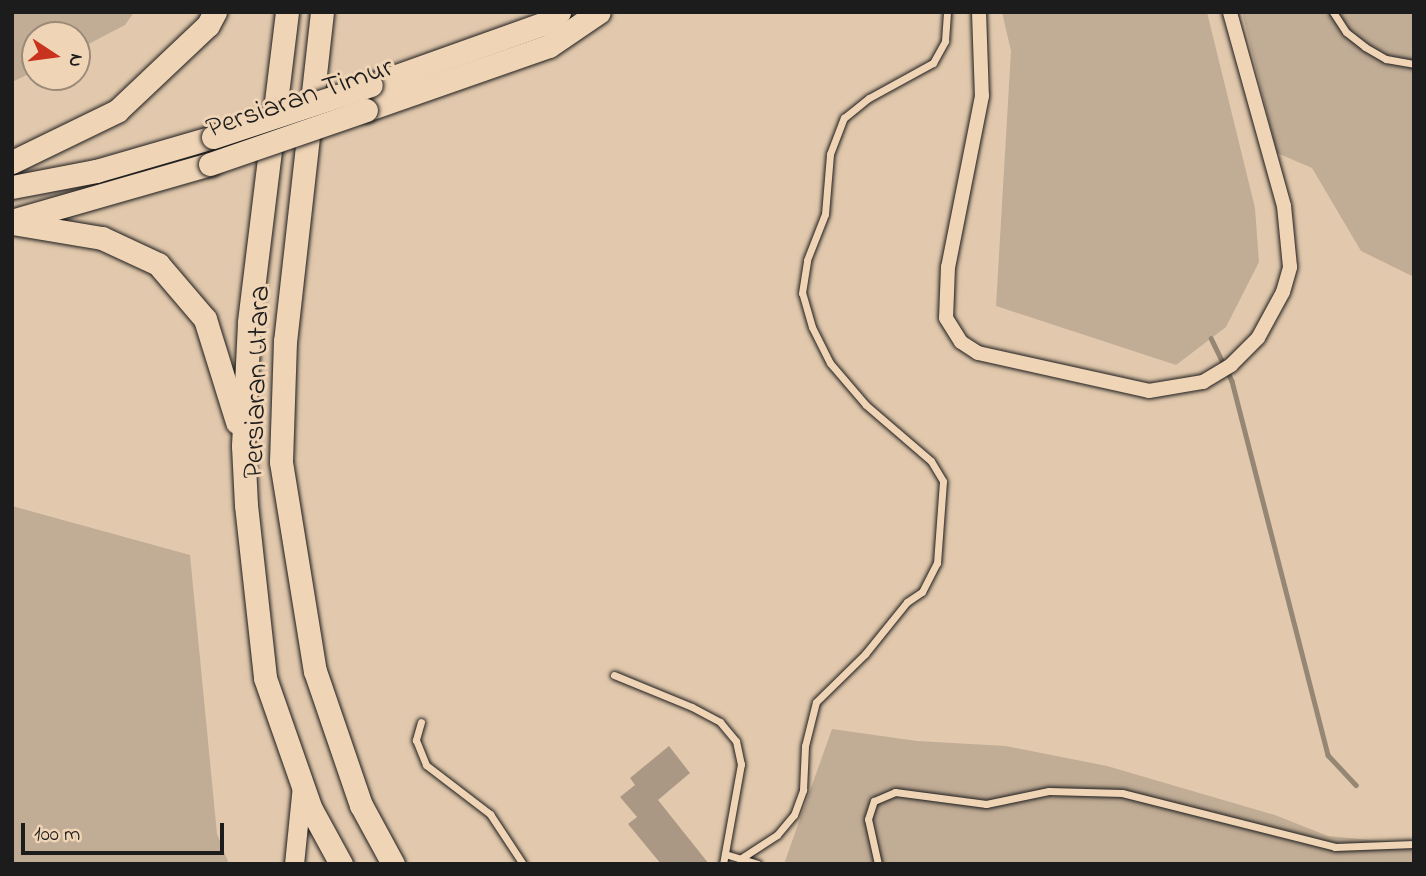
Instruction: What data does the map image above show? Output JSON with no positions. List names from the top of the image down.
{
  "streets": {
    "main road": ["Persiaran Timur", "Persiaran Utara"]
  },
  "scale_bar": "100 m",
  "north": "right"
}
